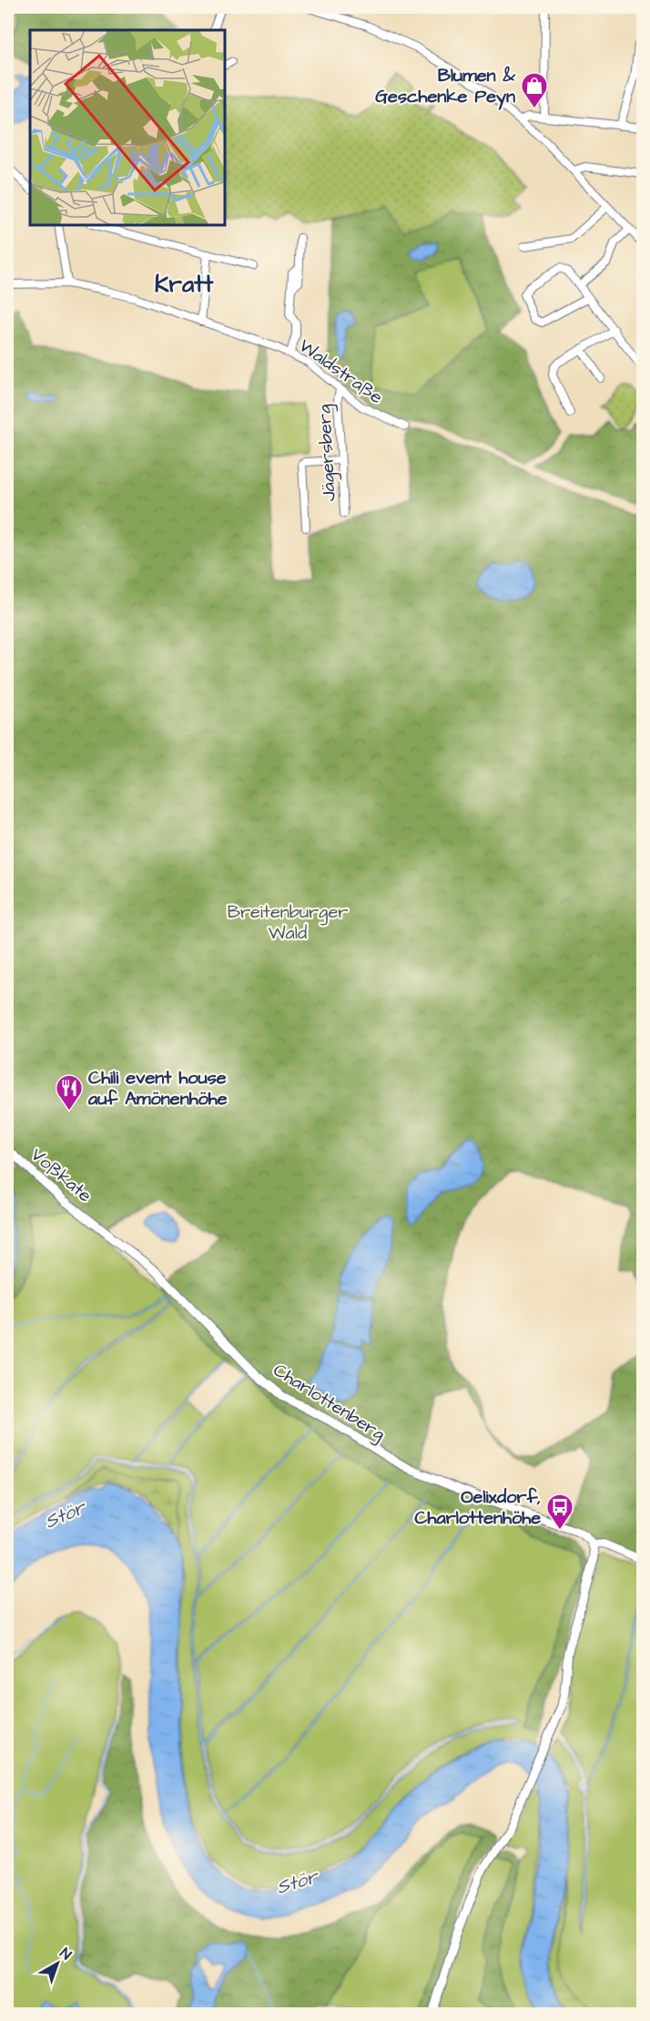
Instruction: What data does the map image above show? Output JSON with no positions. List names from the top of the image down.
{
  "streets": {
    "main road": ["Voßkate", "Charlottenberg"],
    "street": ["Waldstraße", "Jägersberg"]
  },
  "crossings": [
    ["Waldstraße", "Jägersberg"],
    ["Voßkate", "Charlottenberg"]
  ],
  "districts": ["Kratt"],
  "water": ["Stör"],
  "parks": ["Breitenburger Wald"],
  "places": {
    "shop": ["Blumen & Geschenke Peyn"],
    "restaurant": ["Chili event house auf Amönenhöhe"],
    "bus stop": ["Oelixdorf, Charlottenhöhe"]
  },
  "north": "top right"
}
